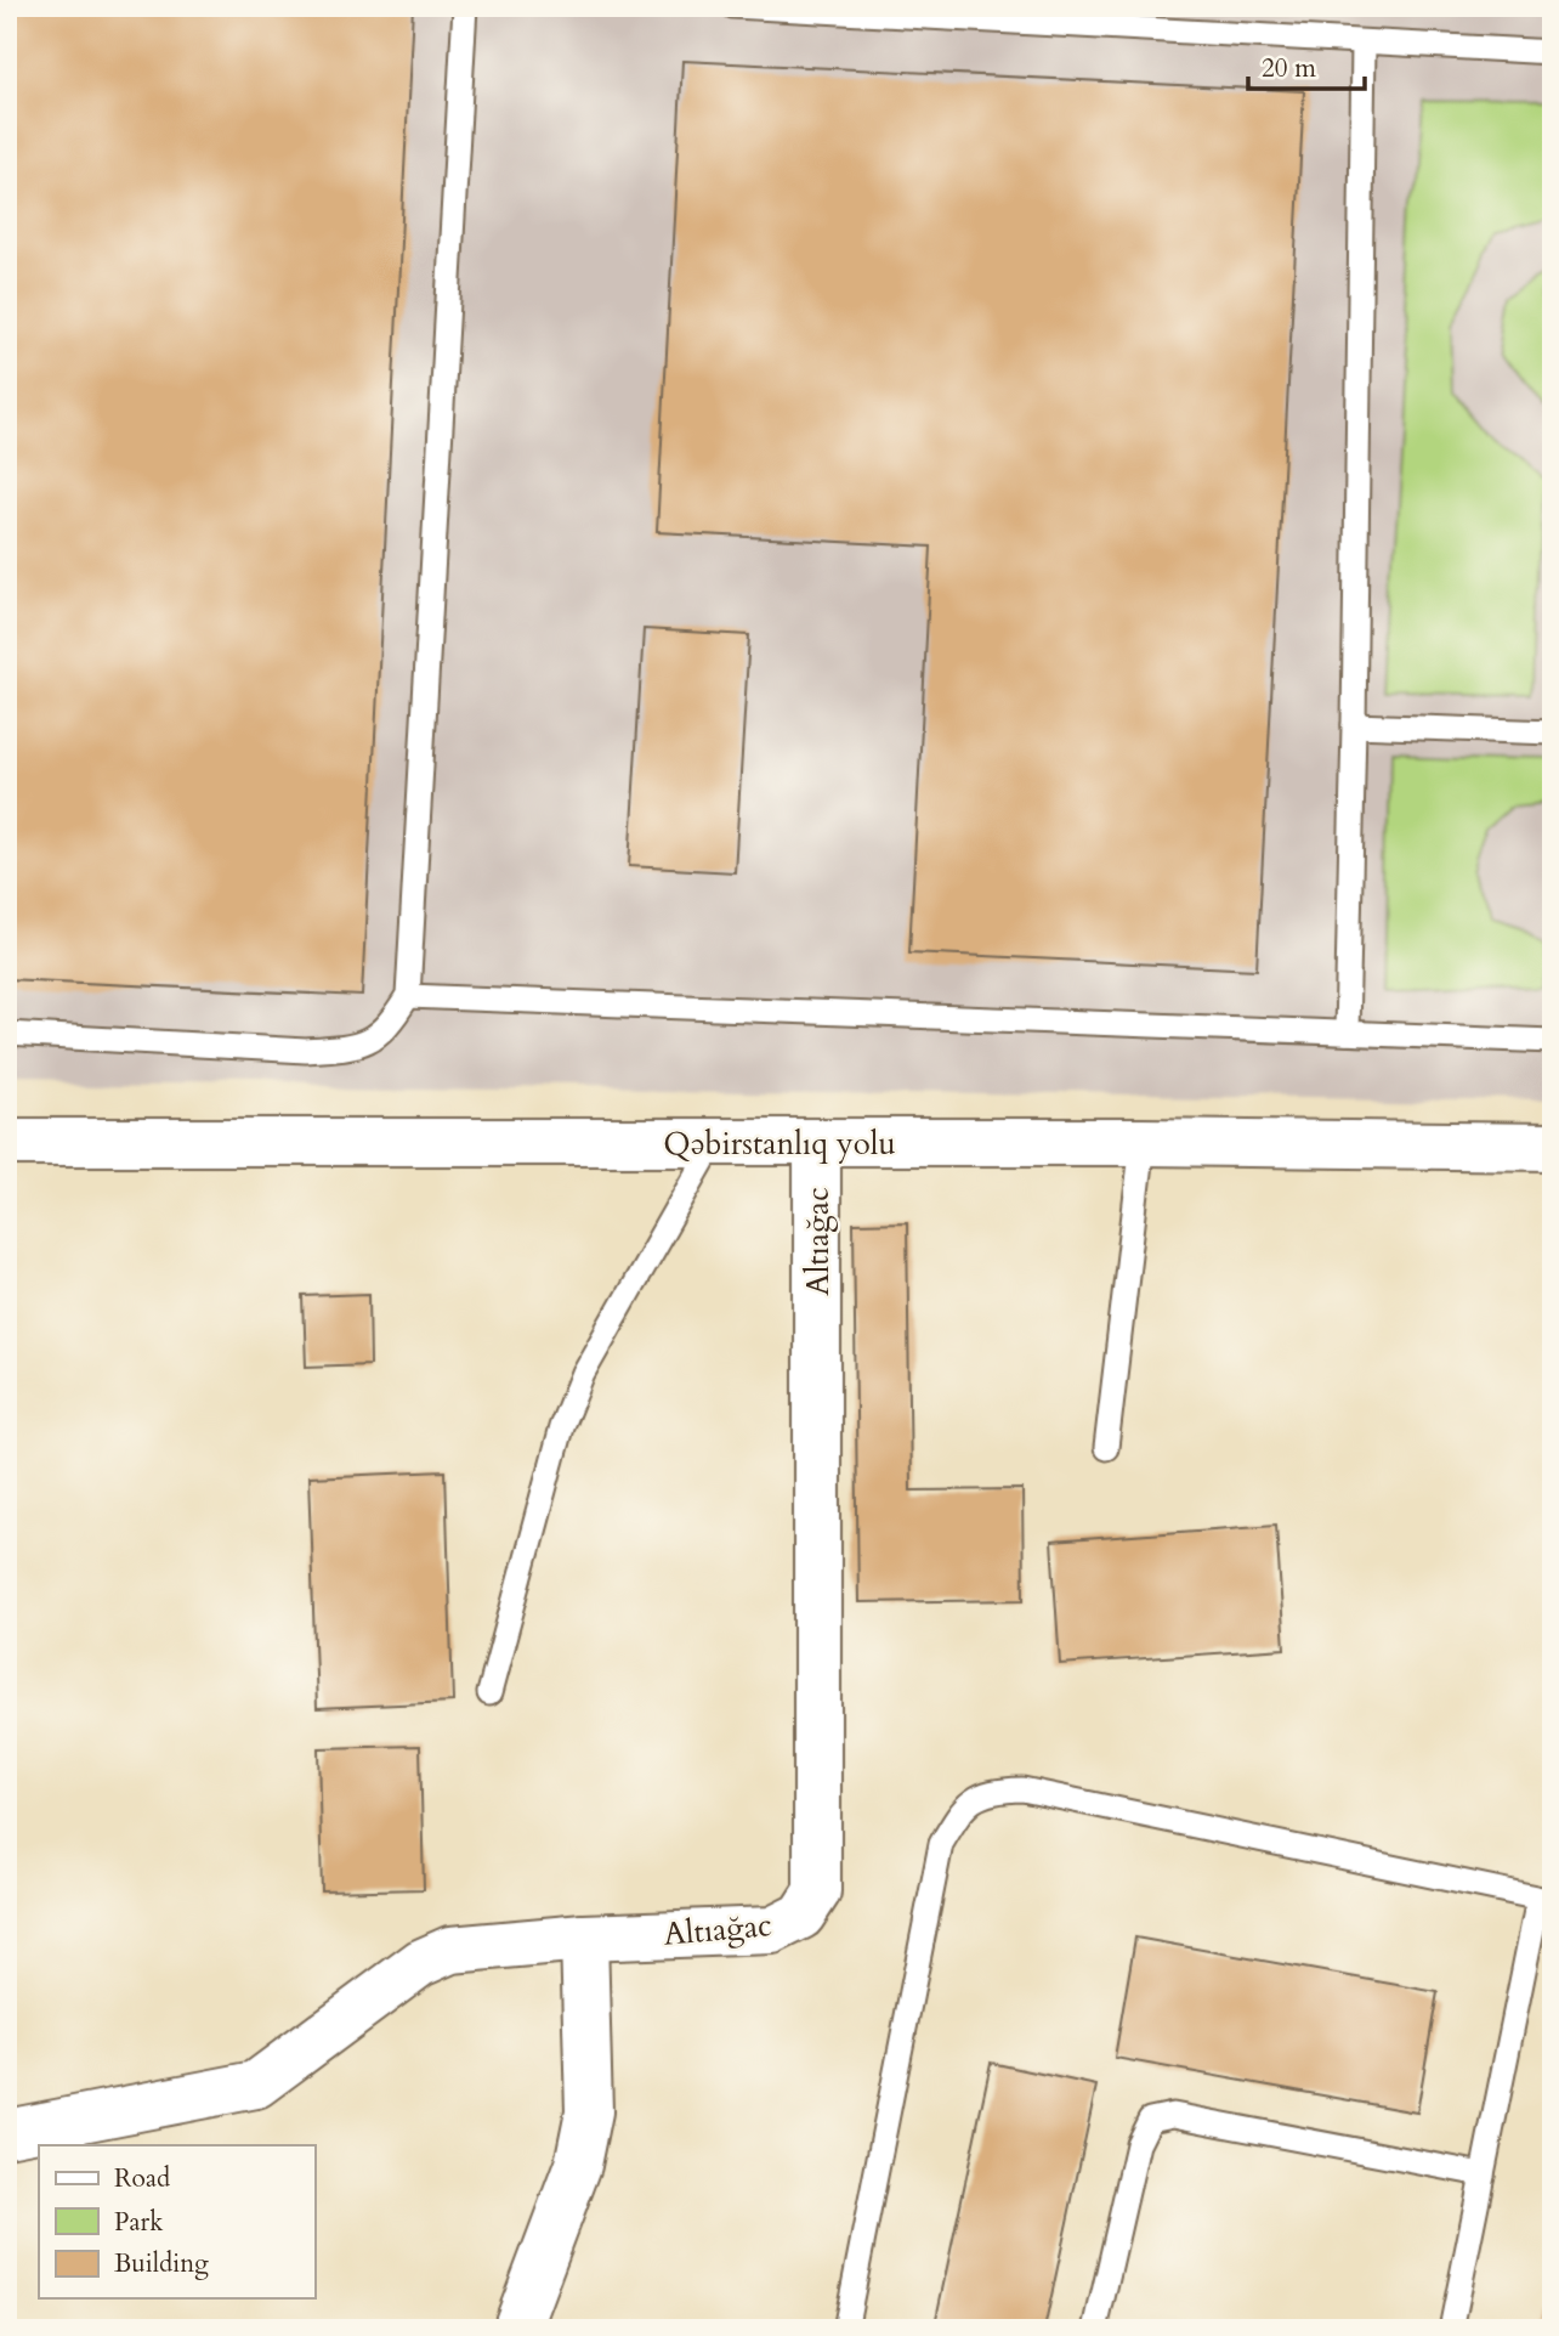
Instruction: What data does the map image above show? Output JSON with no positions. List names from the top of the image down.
{
  "streets": {
    "street": ["Qəbirstanlıq yolu", "Altıağac"]
  },
  "crossings": [
    ["Qəbirstanlıq yolu", "Altıağac"]
  ],
  "legend": ["Road", "Park", "Building"],
  "scale_bar": "20 m"
}
